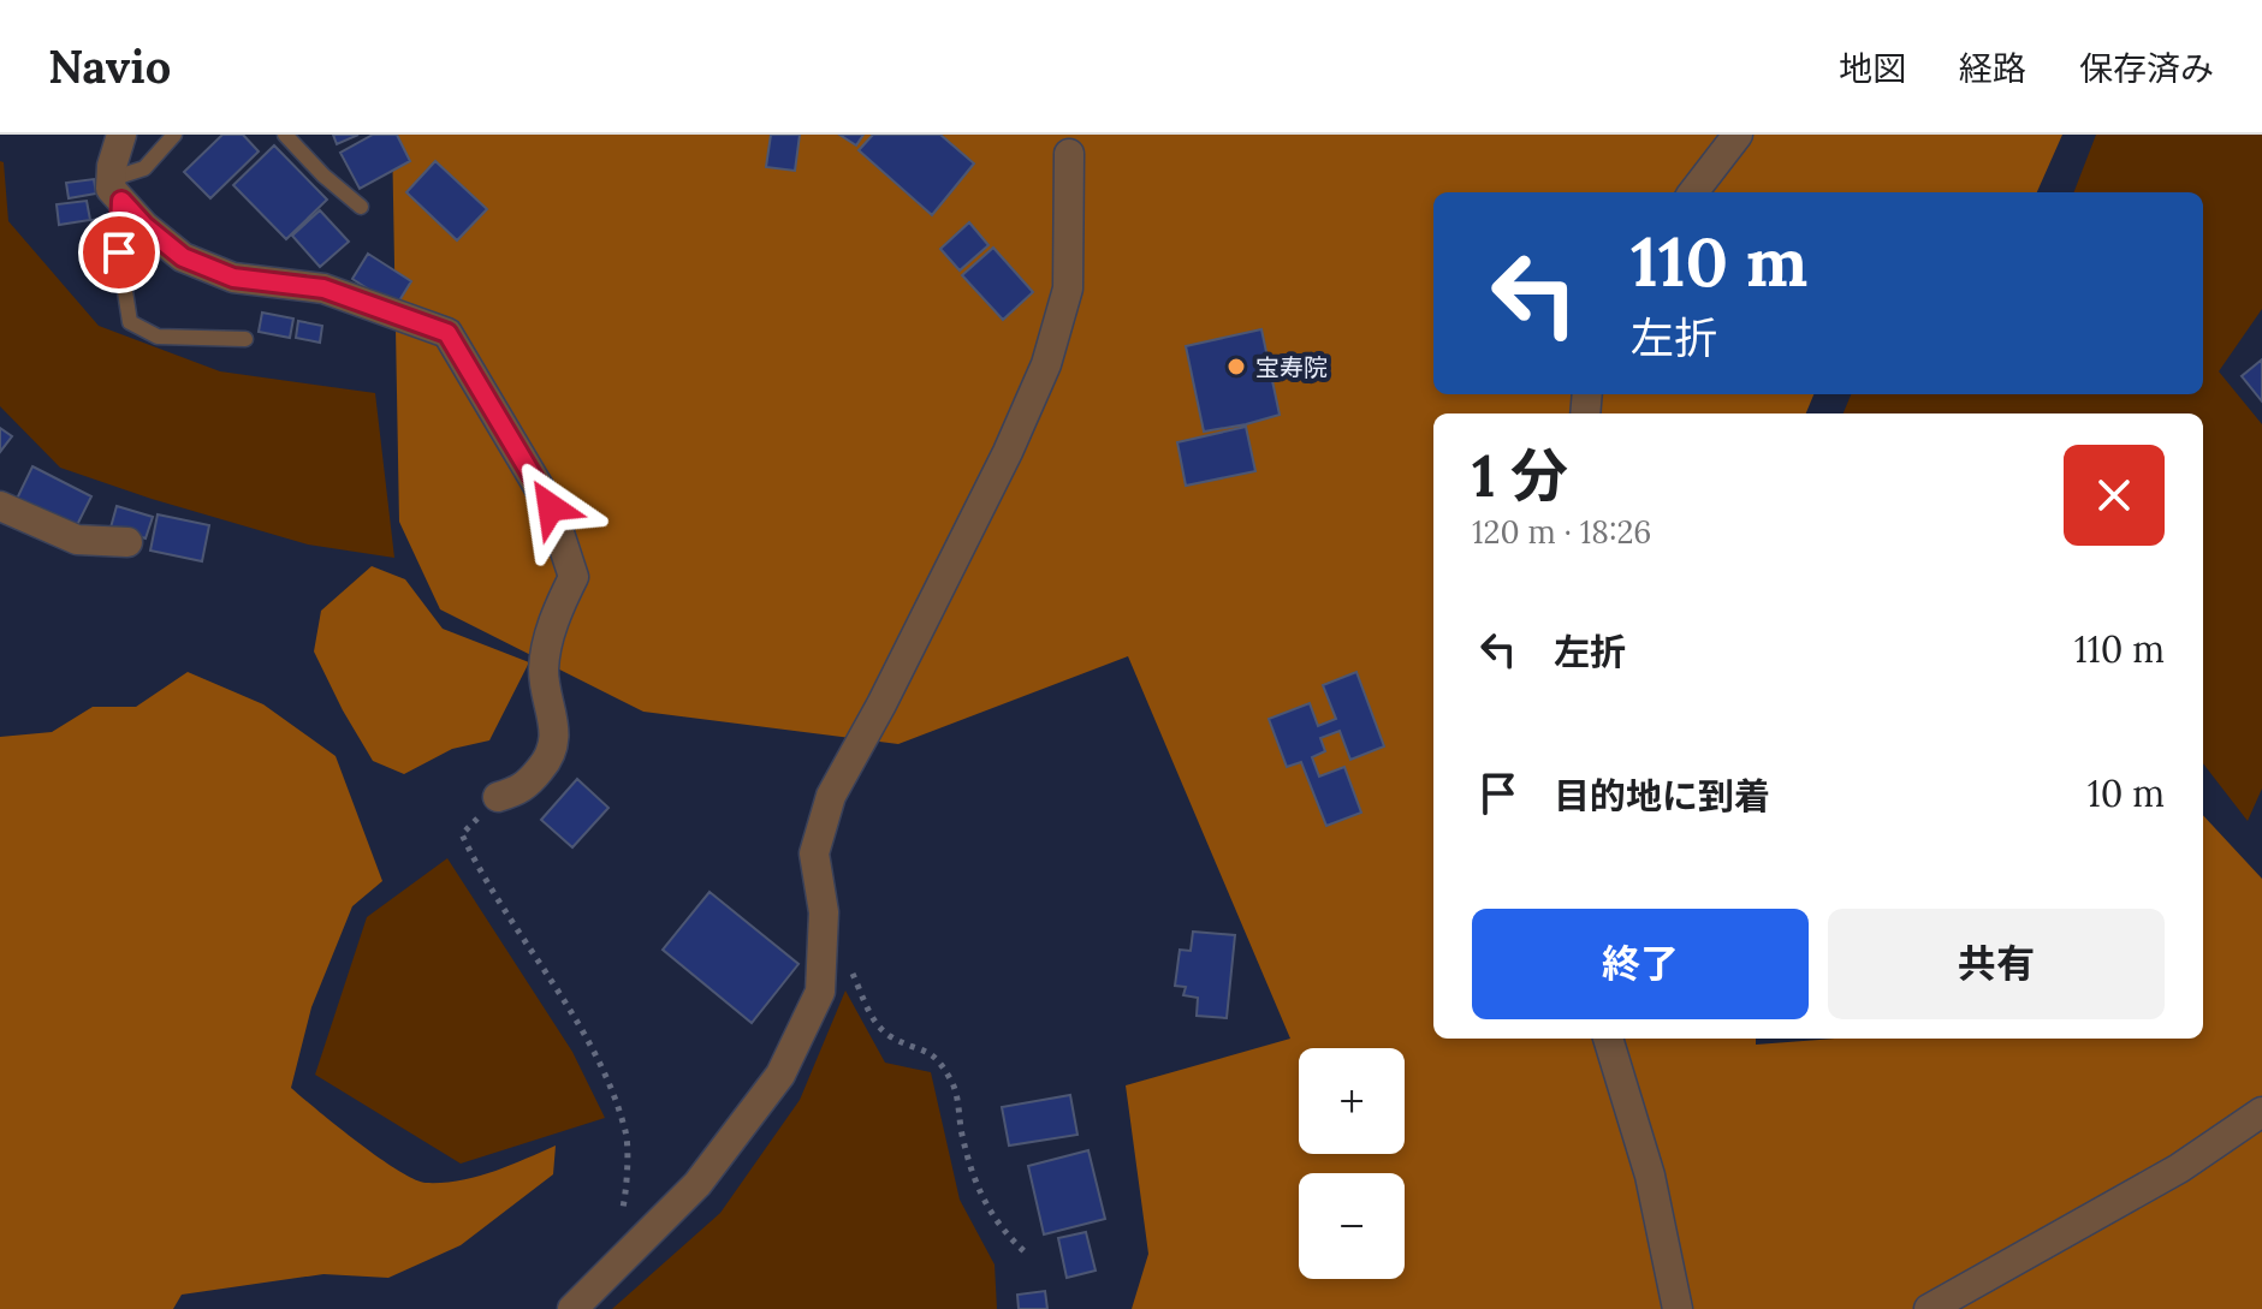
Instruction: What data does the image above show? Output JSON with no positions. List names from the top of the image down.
{
  "places": ["宝寿院"],
  "page": {
    "header": "Navio",
    "nav": ["地図", "経路", "保存済み"],
    "turn": ["110 m", "左折"],
    "heading": ["1 分", "120 m · 18:26"],
    "list": [
      {
        "name": "左折",
        "value": "110 m"
      },
      {
        "name": "目的地に到着",
        "value": "10 m"
      }
    ],
    "buttons": ["終了", "共有"],
    "map_buttons": ["+", "−"]
  }
}
